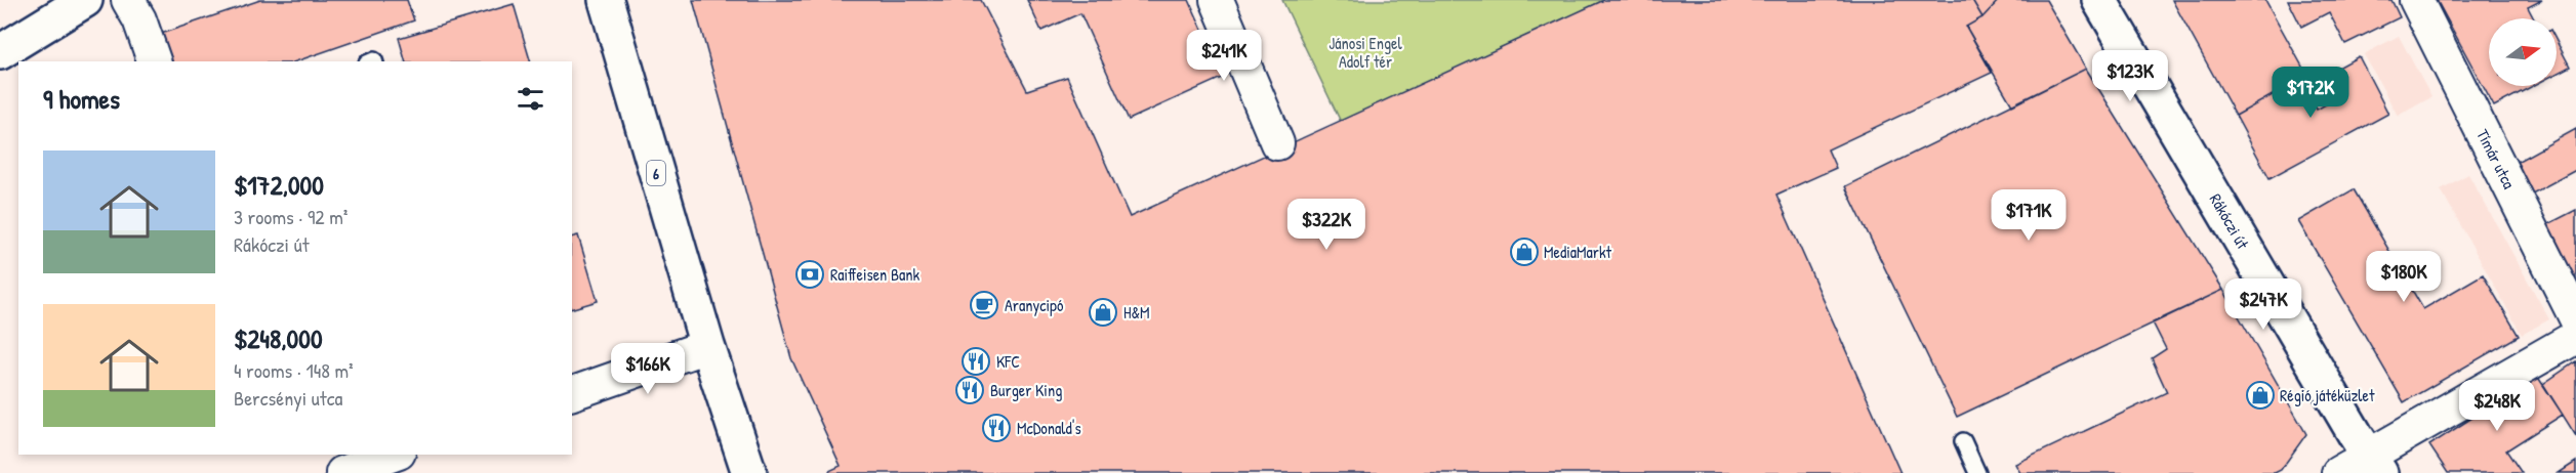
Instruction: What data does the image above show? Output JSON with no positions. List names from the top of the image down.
{
  "streets": {
    "street": ["Tímár utca", "6", "Rákóczi út"]
  },
  "parks": ["Jánosi Engel Adolf tér"],
  "places": {
    "shop": ["MediaMarkt", "H&M", "Régió játéküzlet"],
    "bank": ["Raiffeisen Bank"],
    "cafe": ["Aranycipó"],
    "restaurant": ["KFC", "Burger King", "McDonald's"]
  },
  "north": "right",
  "page": {
    "price": [
      "$241K",
      "$123K",
      "$172K",
      "$171K",
      "$322K",
      "$180K",
      "$247K",
      "$166K",
      "$248K"
    ],
    "heading": "9 homes",
    "list": [
      {
        "name": "$172,000",
        "note": "3 rooms · 92 m² · Rákóczi út"
      },
      {
        "name": "$248,000",
        "note": "4 rooms · 148 m² · Bercsényi utca"
      }
    ]
  }
}
